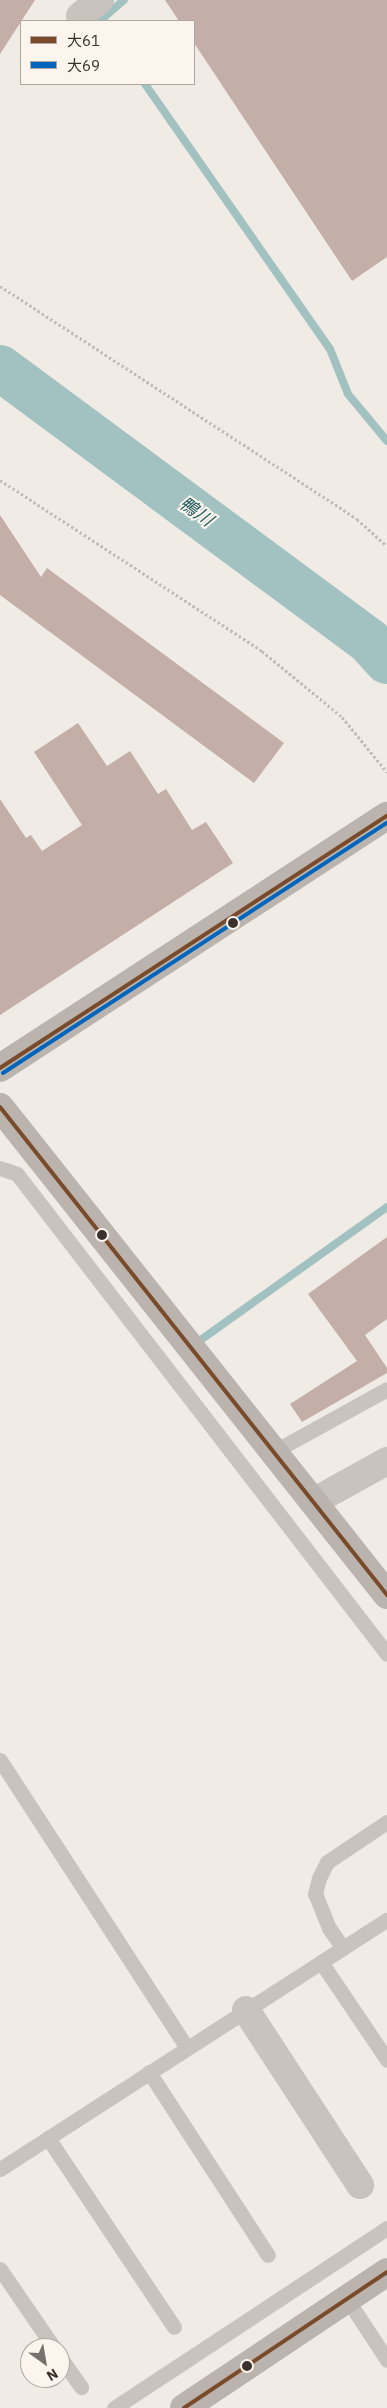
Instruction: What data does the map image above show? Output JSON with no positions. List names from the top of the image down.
{
  "water": ["鴨川"],
  "lines": ["transit line 大61", "transit line 大69"],
  "legend": ["大61", "大69"],
  "north": "bottom right"
}
